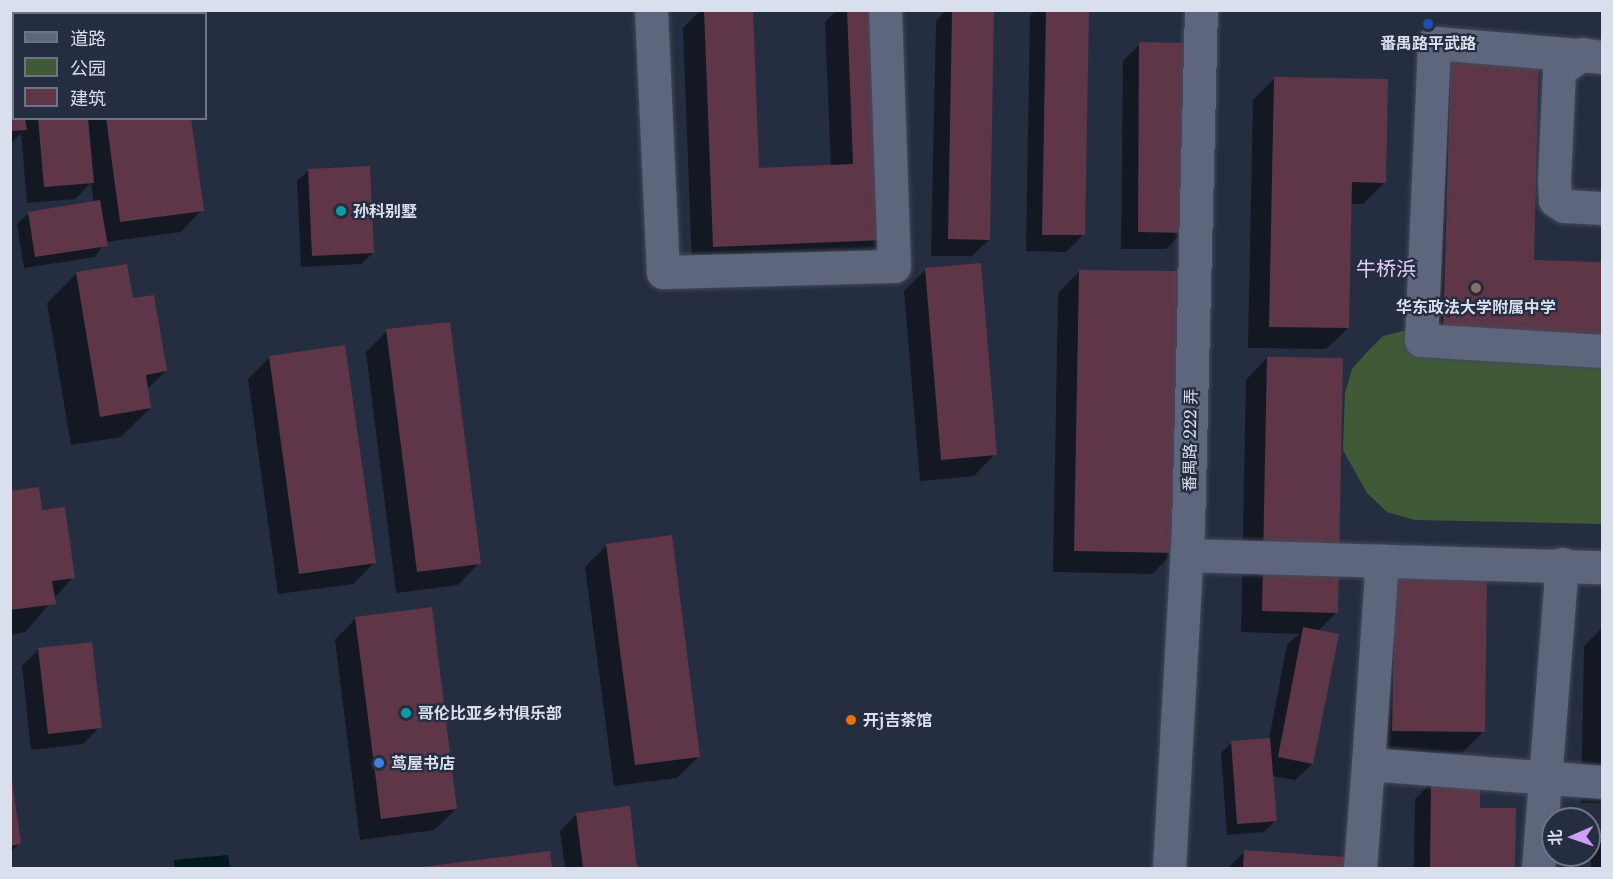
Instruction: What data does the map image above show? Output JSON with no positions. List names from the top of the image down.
{
  "streets": {
    "street": ["番禺路 222 弄"]
  },
  "districts": ["牛桥浜"],
  "places": [
    "番禺路平武路",
    "孙科别墅",
    "华东政法大学附属中学",
    "哥伦比亚乡村俱乐部",
    "开j吉茶馆",
    "茑屋书店"
  ],
  "legend": ["道路", "公园", "建筑"],
  "north": "left"
}
